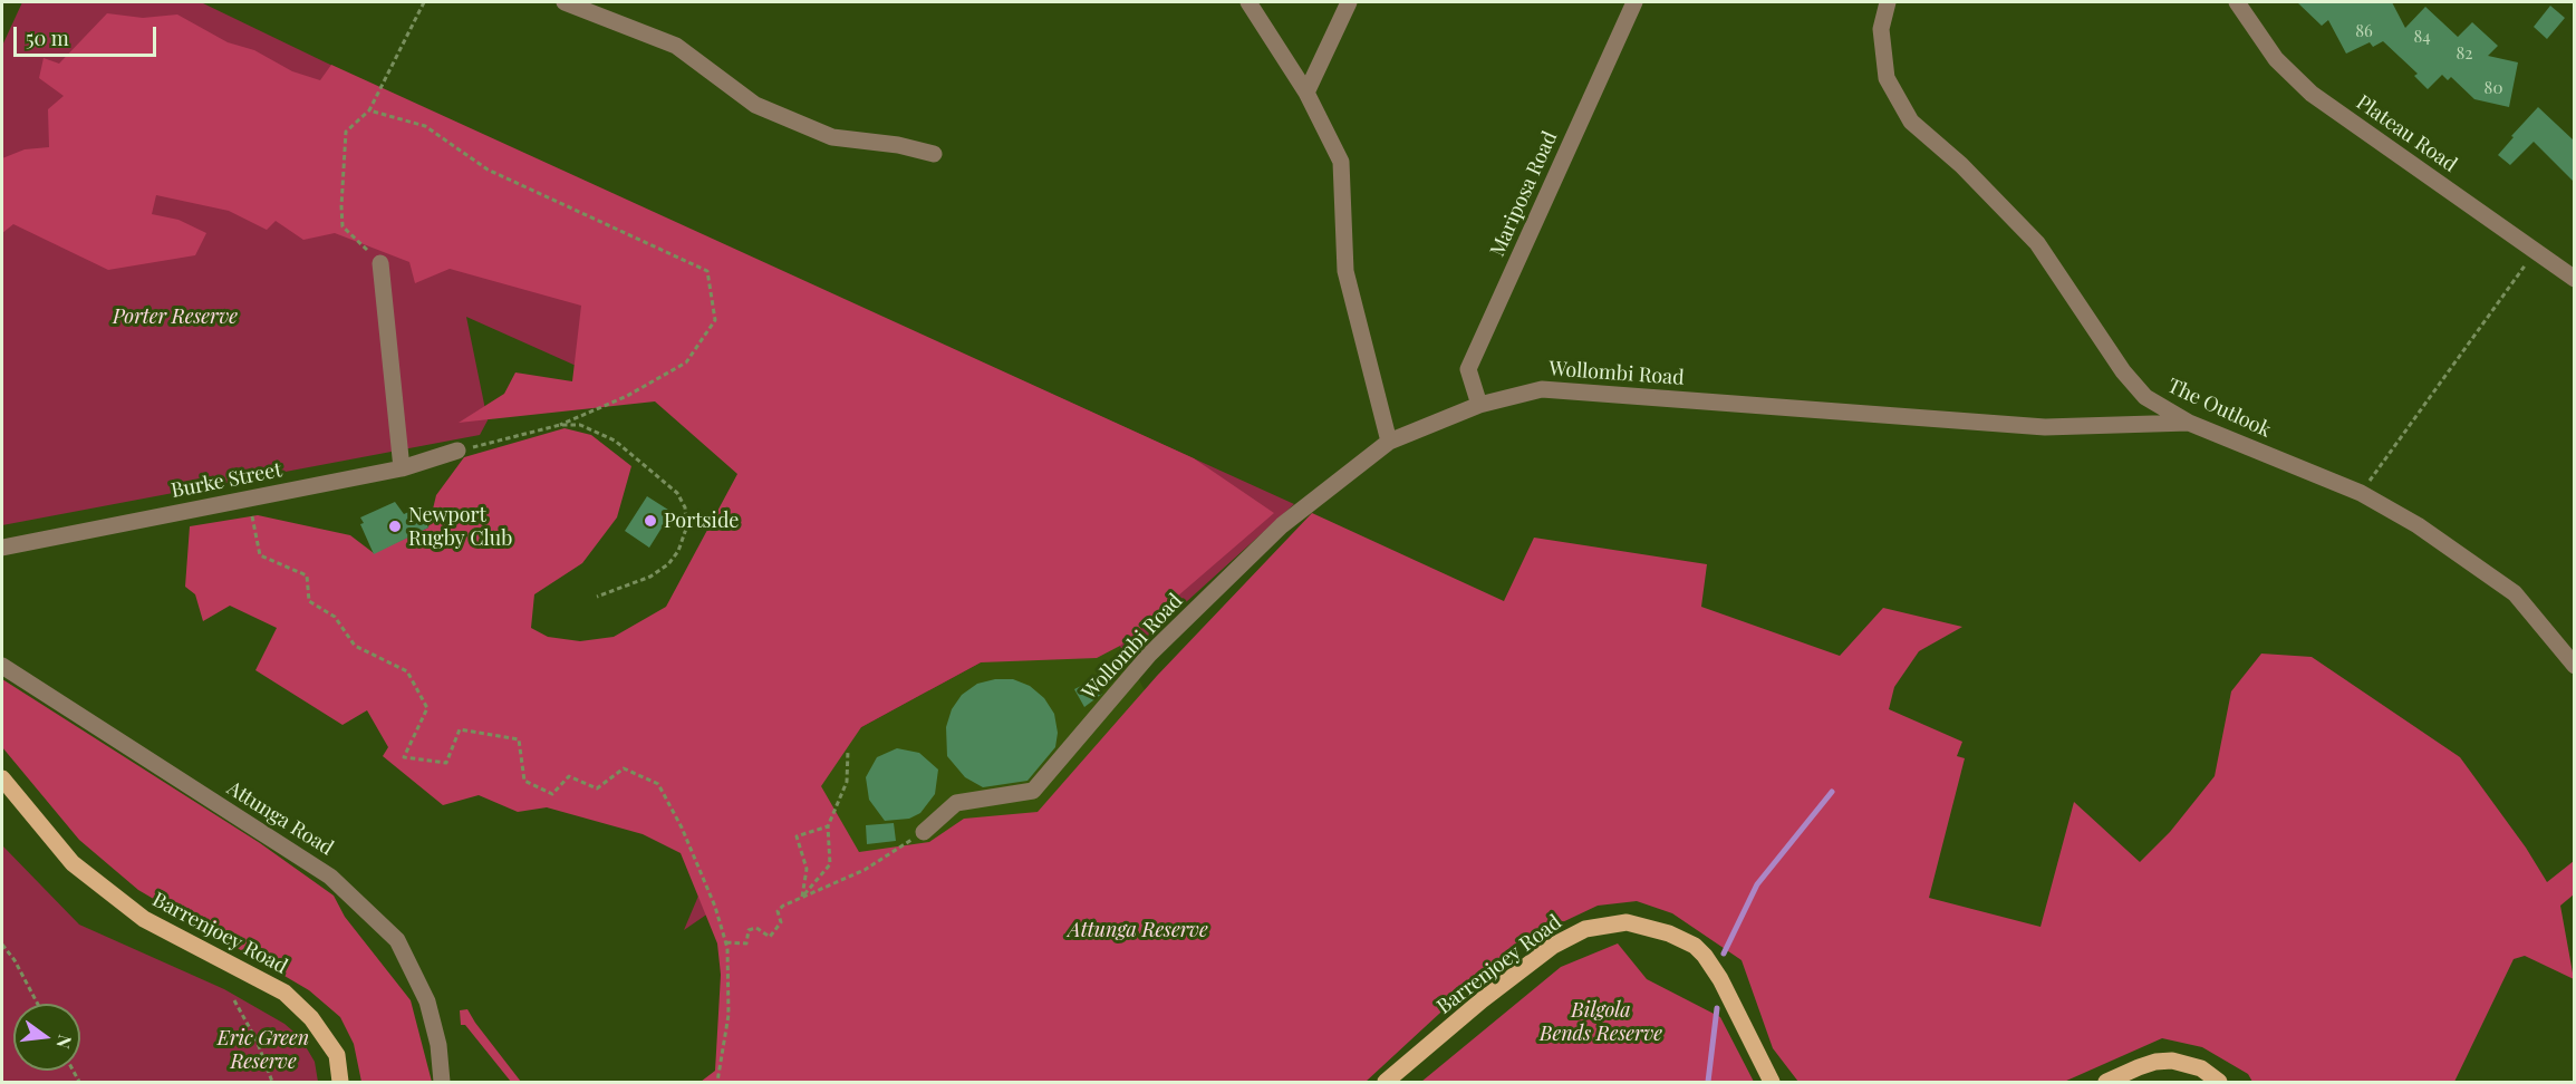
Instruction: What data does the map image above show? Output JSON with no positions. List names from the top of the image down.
{
  "streets": {
    "main road": ["Barrenjoey Road"],
    "street": [
      "Plateau Road",
      "Mariposa Road",
      "Wollombi Road",
      "The Outlook",
      "Burke Street",
      "Attunga Road"
    ]
  },
  "crossings": [
    ["Mariposa Road", "Wollombi Road"],
    ["Wollombi Road", "The Outlook"]
  ],
  "parks": [
    "Porter Reserve",
    "Attunga Reserve",
    "Bilgola Bends Reserve",
    "Eric Green Reserve"
  ],
  "places": ["Portside", "Newport Rugby Club"],
  "house_numbers": [
    "86",
    "84",
    "82",
    "80"
  ],
  "scale_bar": "50 m",
  "north": "right"
}
